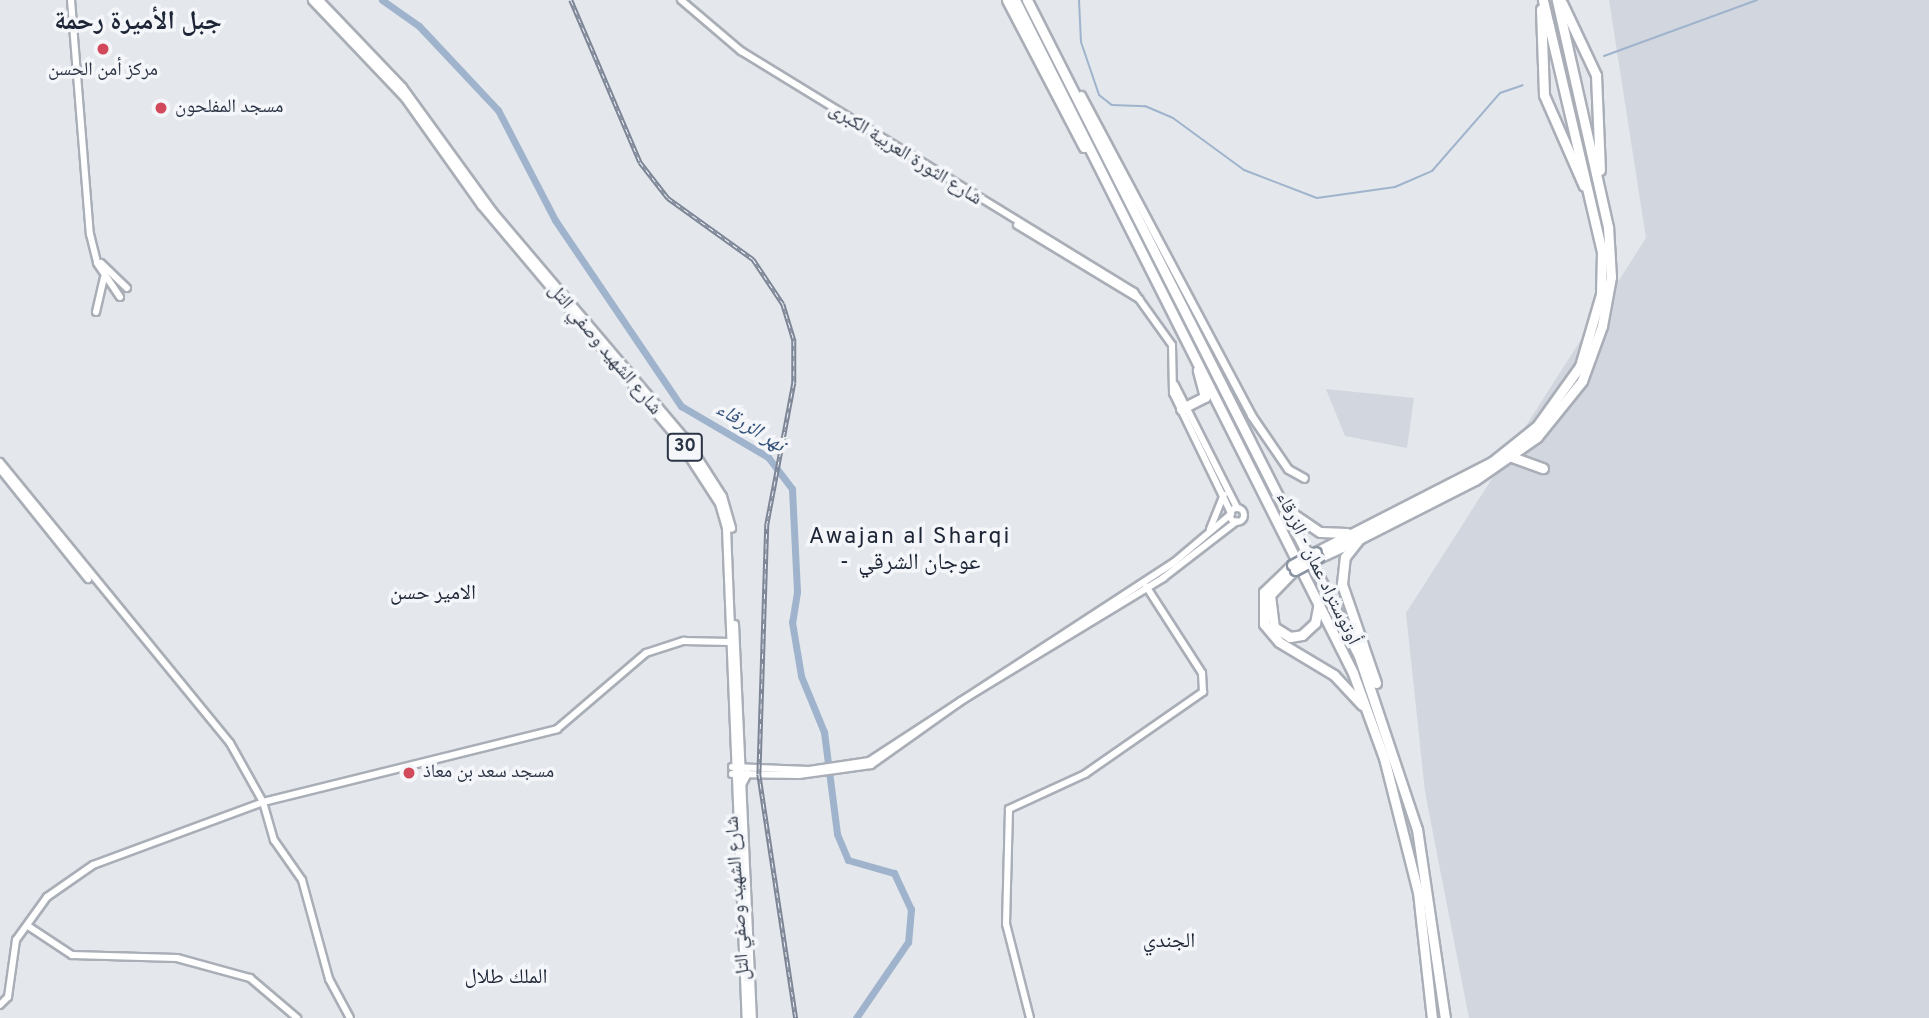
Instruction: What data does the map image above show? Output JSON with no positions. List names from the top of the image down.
{
  "streets": {
    "highway": ["أوتوستراد عمان - الزرقاء"],
    "main road": ["شارع الشهيد وصفي التل", "30"],
    "street": ["شارع الثورة العربية الكبرى"]
  },
  "districts": [
    "جبل الأميرة رحمة",
    "Awajan al Sharqi - عوجان الشرقي",
    "الامير حسن",
    "الجندي",
    "الملك طلال"
  ],
  "water": ["نهر الزرقاء"],
  "places": ["مركز أمن الحسن", "مسجد المفلحون", "مسجد سعد بن معاذ"]
}
